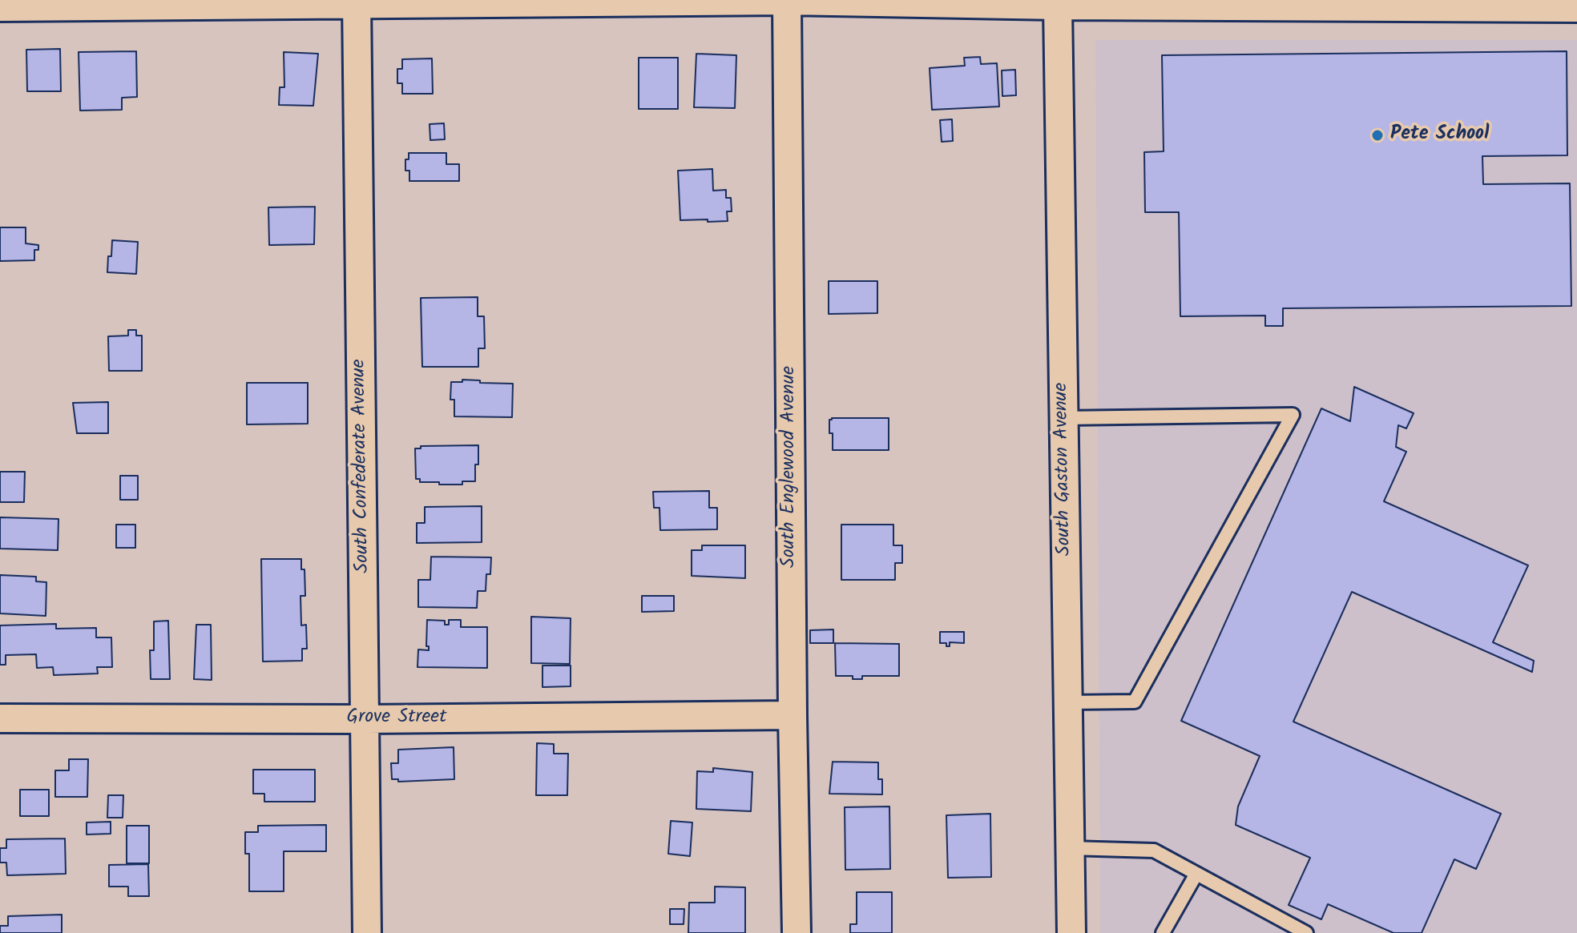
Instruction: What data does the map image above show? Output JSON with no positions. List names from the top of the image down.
{
  "streets": {
    "street": [
      "South Confederate Avenue",
      "South Englewood Avenue",
      "South Gaston Avenue",
      "Grove Street"
    ]
  },
  "crossings": [
    ["South Confederate Avenue", "Grove Street"],
    ["South Englewood Avenue", "Grove Street"]
  ],
  "places": ["Pete School"]
}
